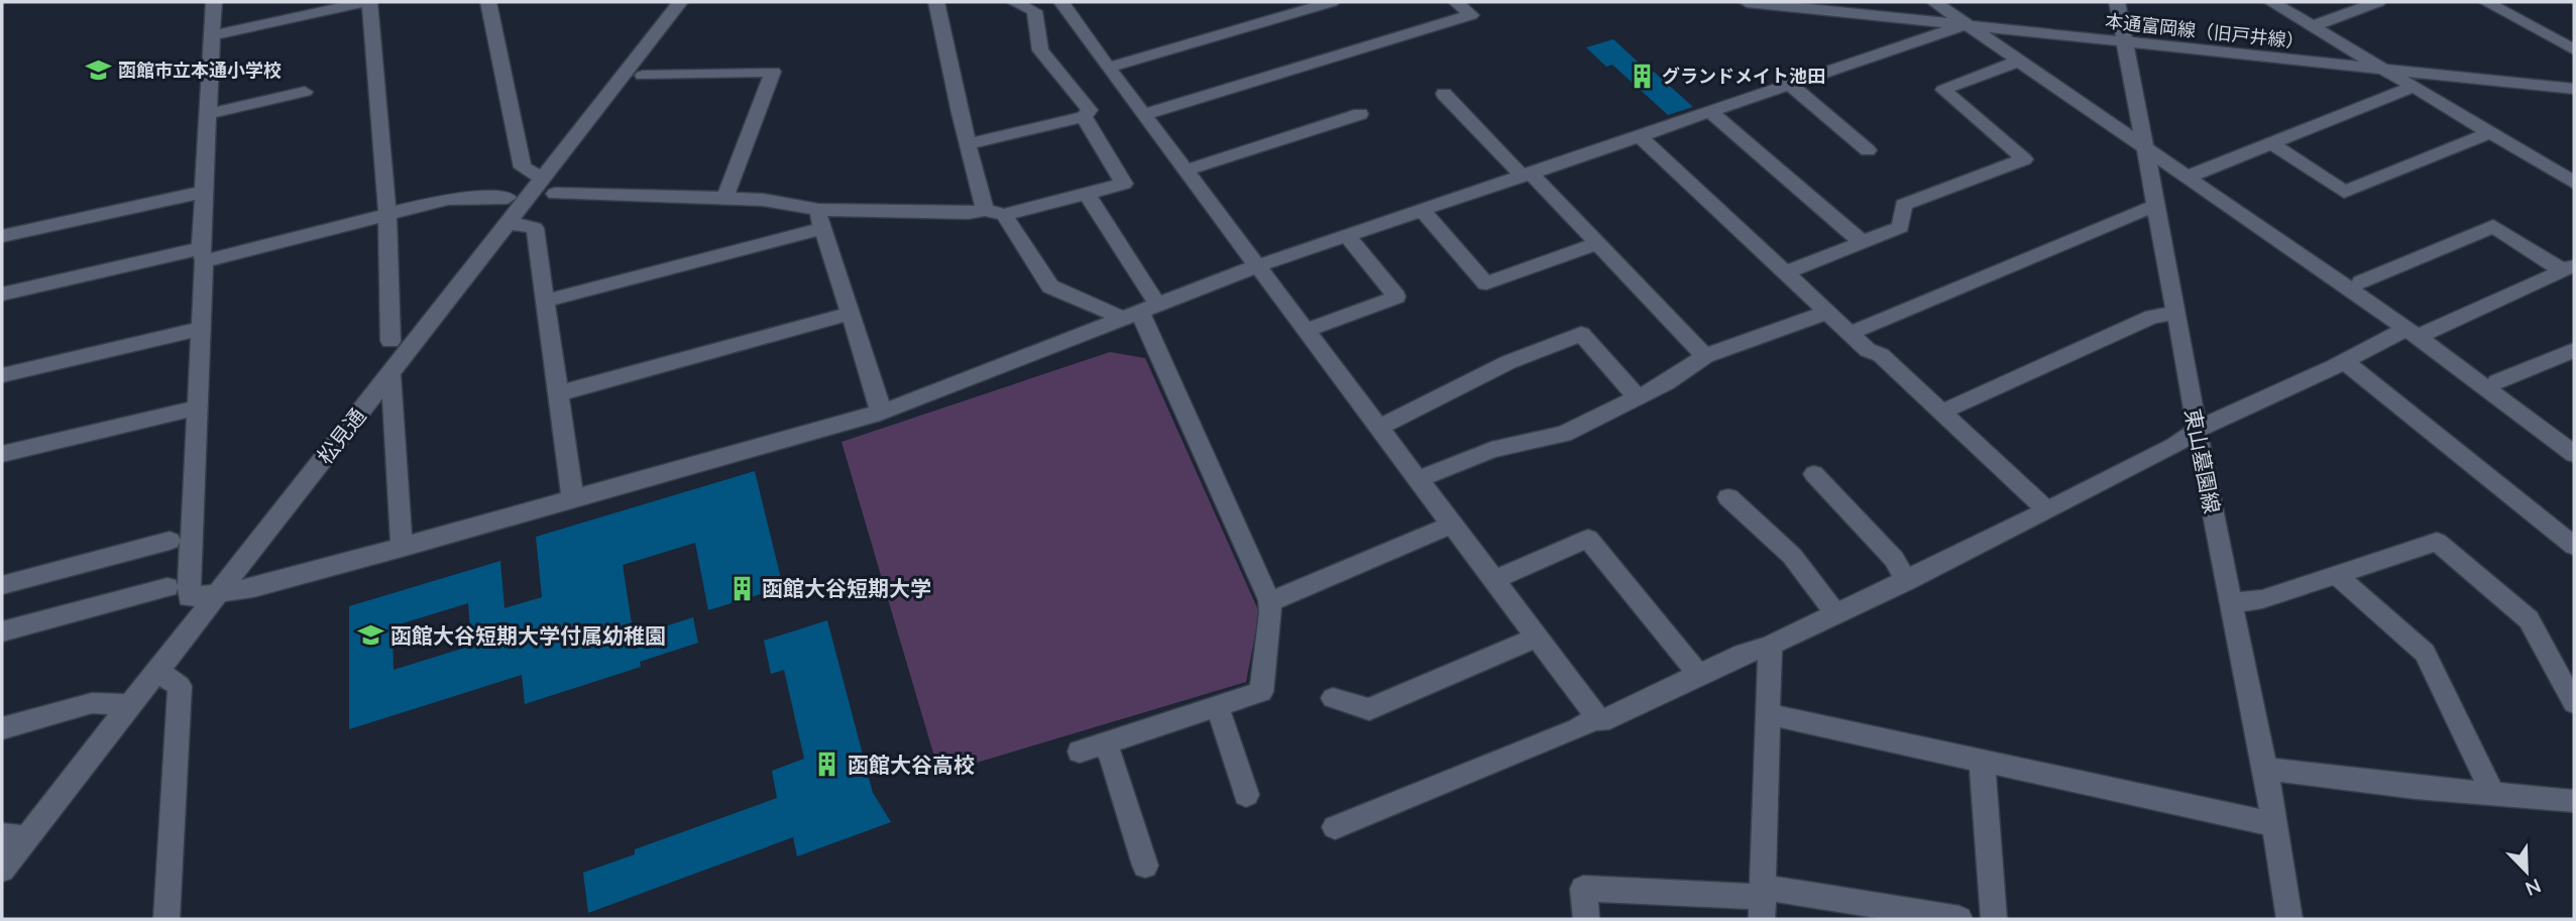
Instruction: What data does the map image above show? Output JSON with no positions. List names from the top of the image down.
{
  "streets": {
    "street": ["本通富岡線（旧戸井線）", "松見通", "東山墓園線"]
  },
  "crossings": [
    ["本通富岡線（旧戸井線）", "東山墓園線"]
  ],
  "places": {
    "school or university": ["函館市立本通小学校", "函館大谷短期大学付属幼稚園"],
    "building": ["グランドメイト池田", "函館大谷短期大学", "函館大谷高校"]
  },
  "north": "bottom right"
}
